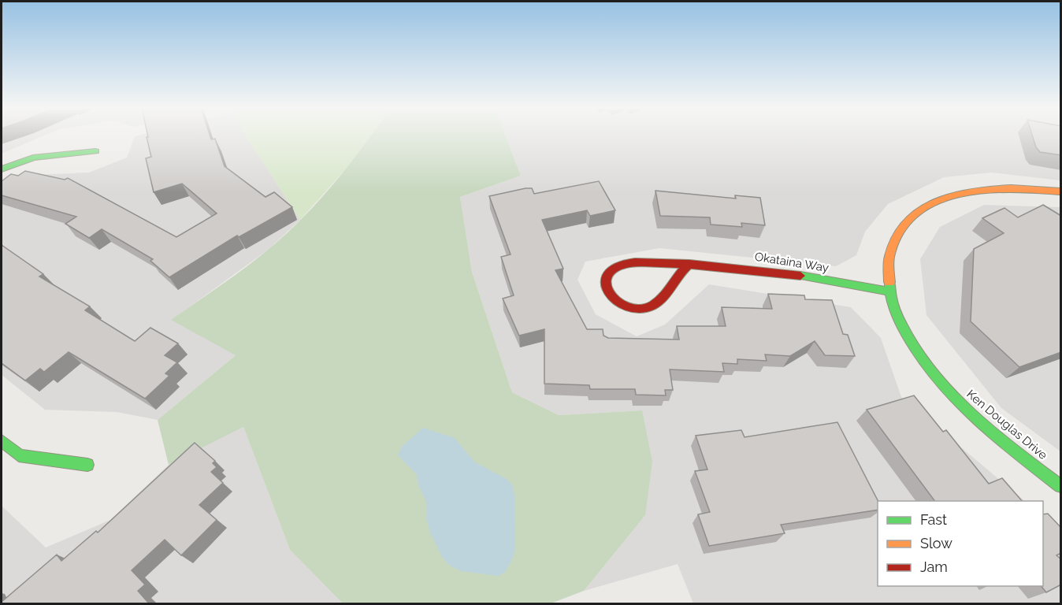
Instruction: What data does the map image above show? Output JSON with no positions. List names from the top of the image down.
{
  "streets": {
    "street": ["Okataina Way", "Ken Douglas Drive"]
  },
  "crossings": [
    ["Okataina Way", "Ken Douglas Drive"]
  ],
  "legend": ["Fast", "Slow", "Jam"]
}
